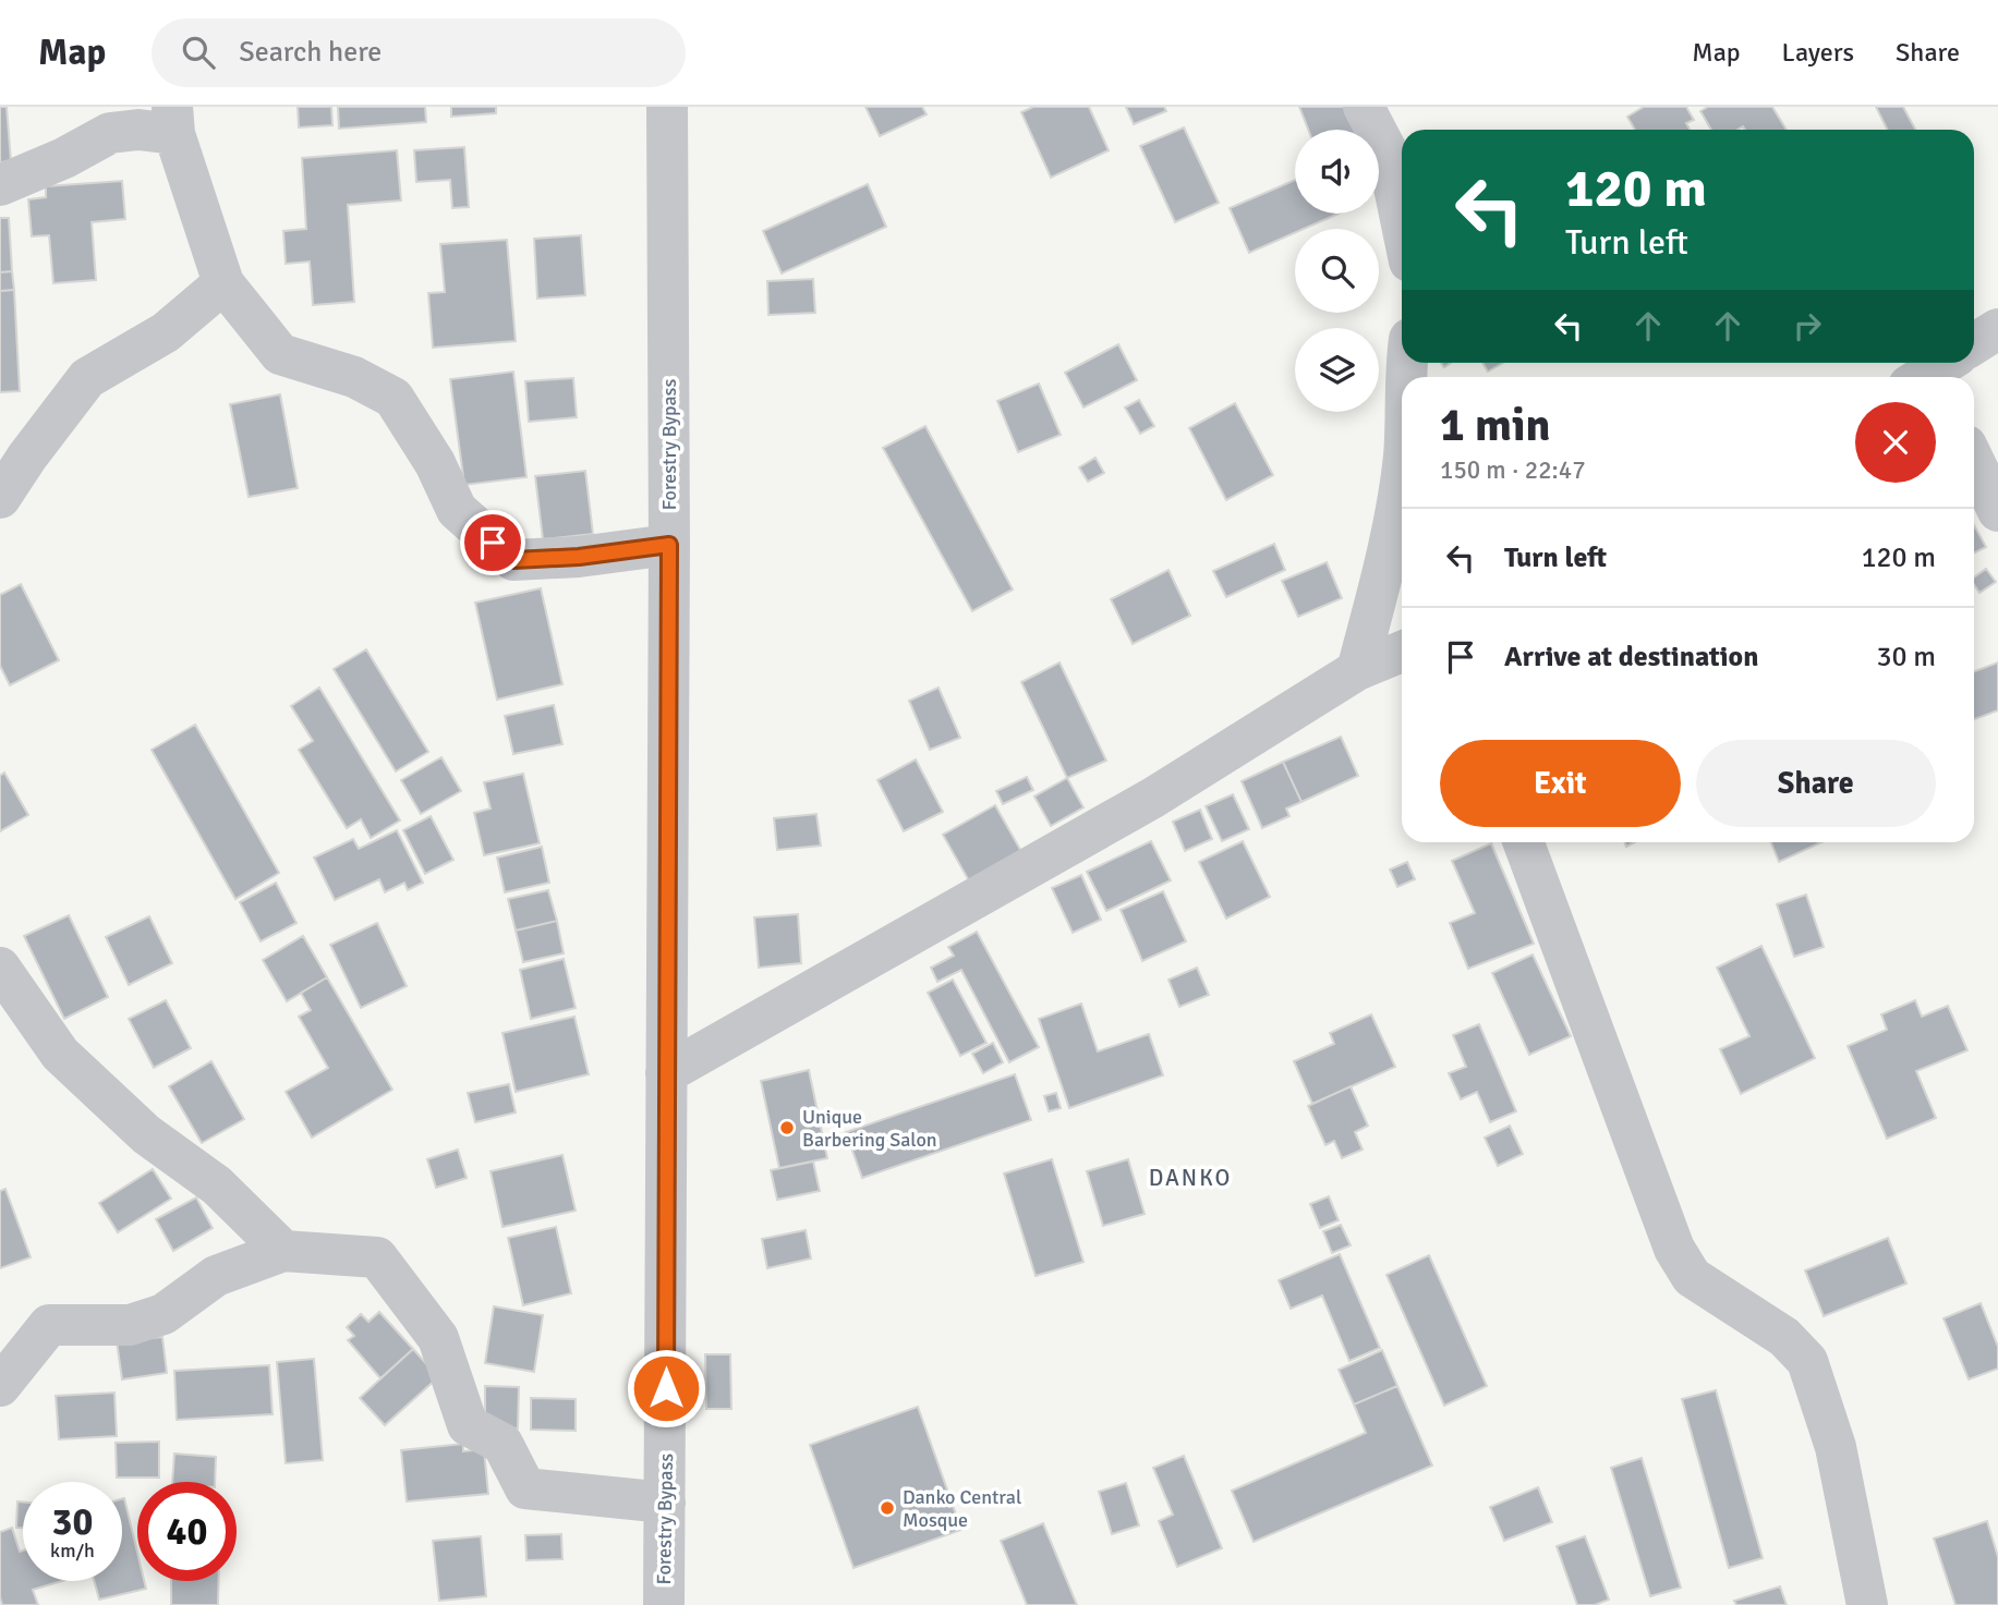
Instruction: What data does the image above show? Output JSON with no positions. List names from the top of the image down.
{
  "streets": {
    "street": ["Forestry Bypass"]
  },
  "districts": ["DANKO"],
  "places": ["Unique Barbering Salon", "Danko Central Mosque"],
  "page": {
    "header": "Map",
    "search": "Search here",
    "nav": ["Map", "Layers", "Share"],
    "turn": ["120 m", "Turn left"],
    "heading": ["1 min", "150 m · 22:47"],
    "list": [
      {
        "name": "Turn left",
        "value": "120 m"
      },
      {
        "name": "Arrive at destination",
        "value": "30 m"
      }
    ],
    "buttons": ["Exit", "Share"],
    "speed": "30 km/h",
    "limit": "40"
  }
}
